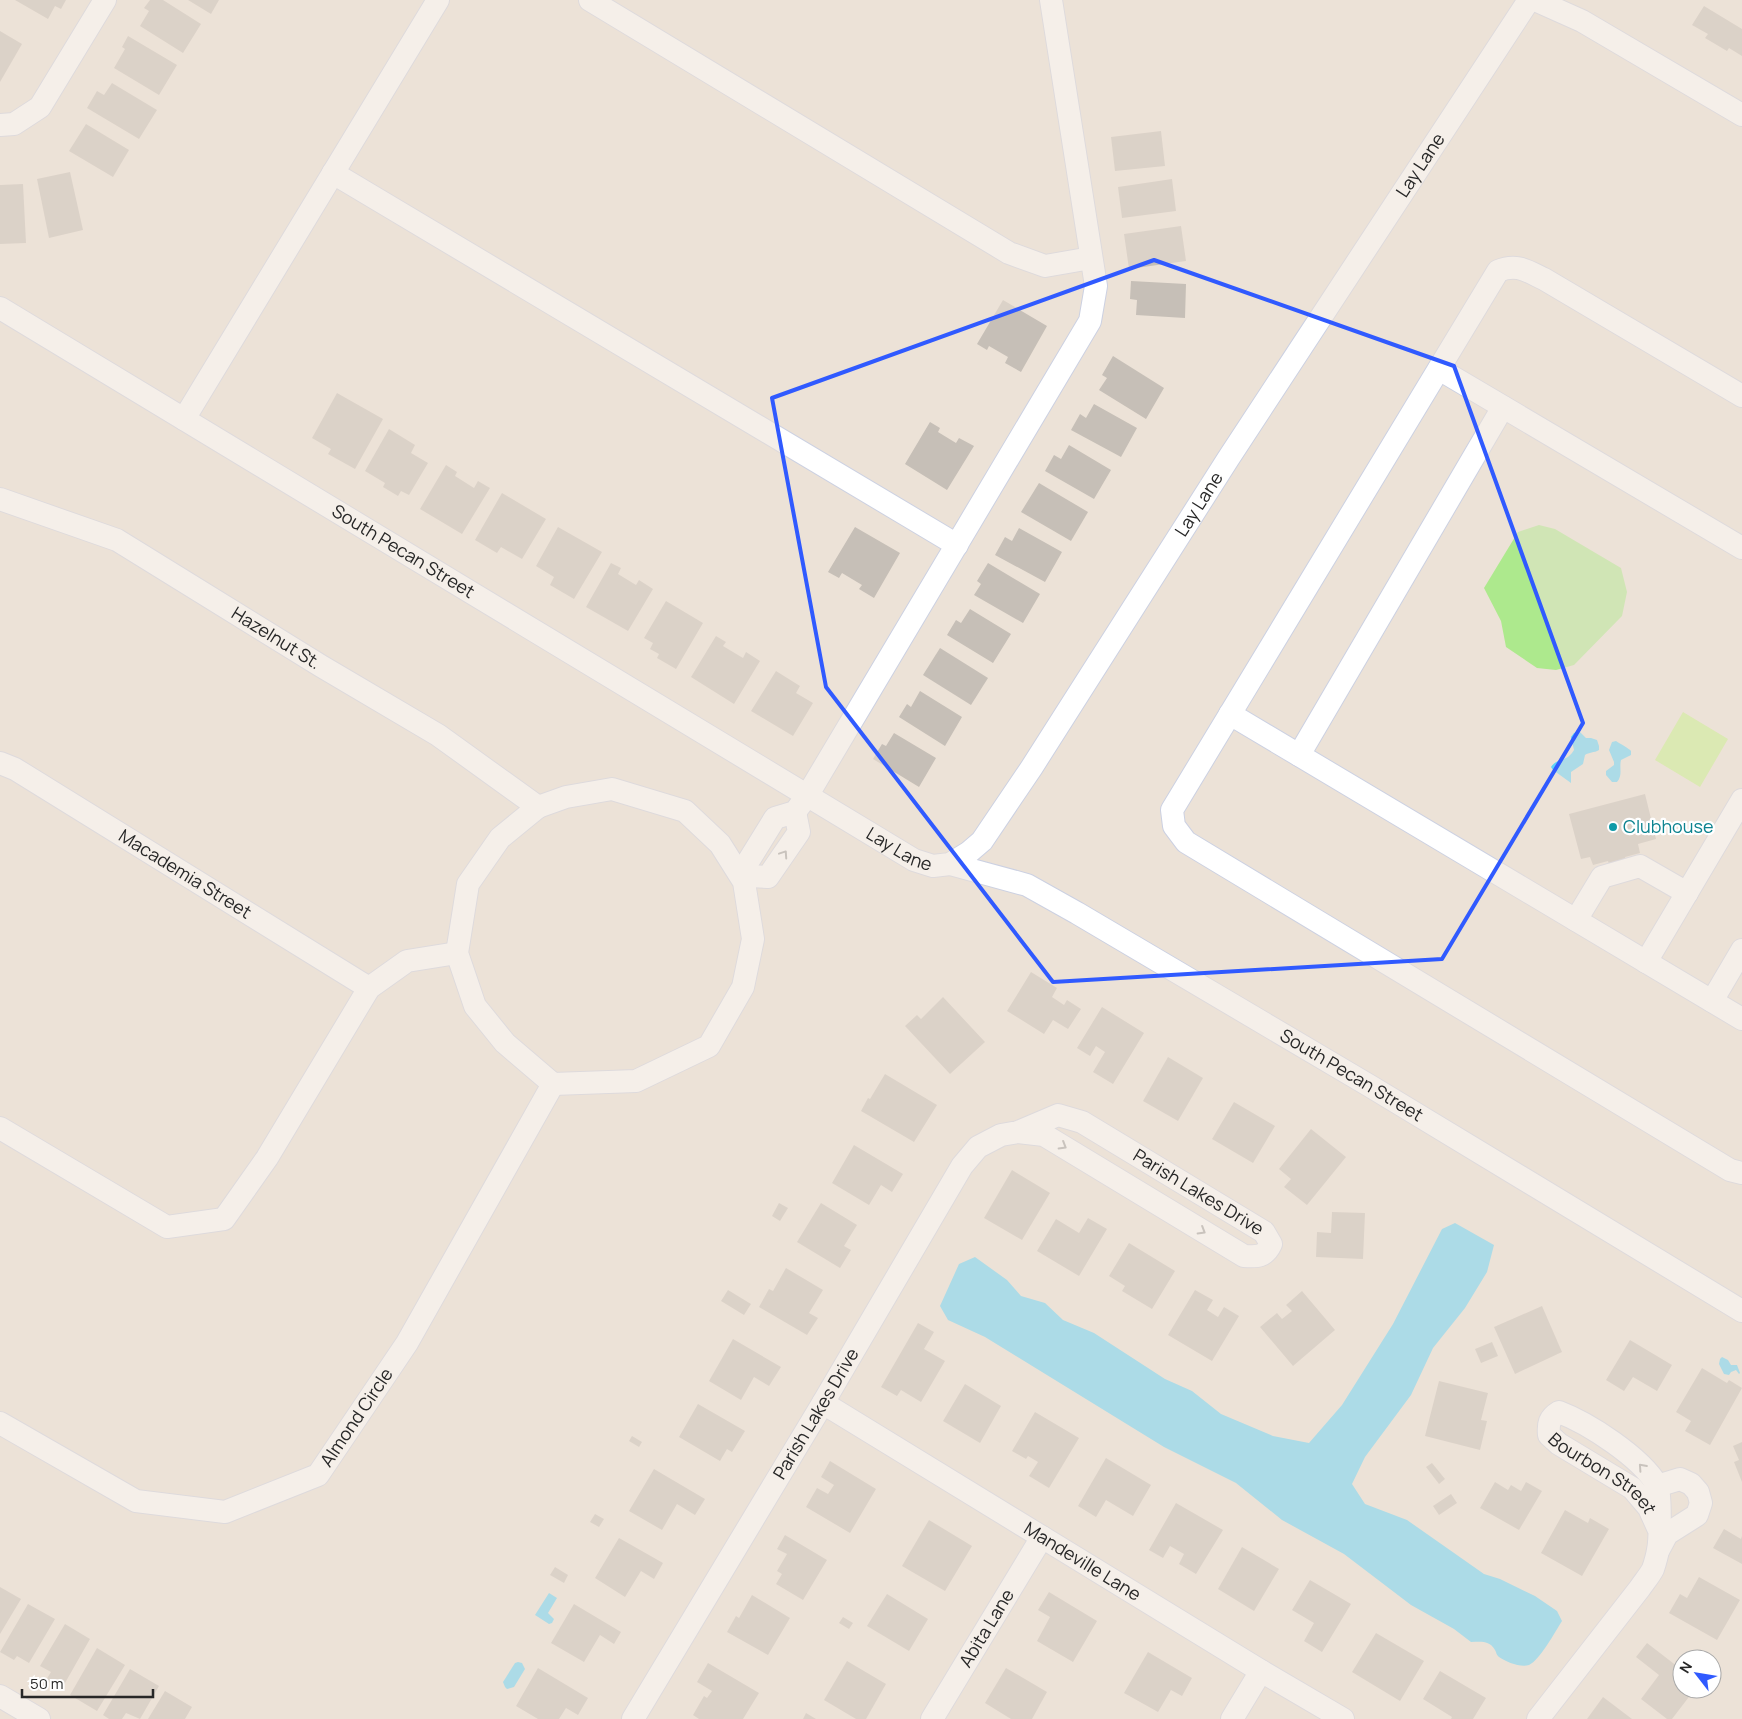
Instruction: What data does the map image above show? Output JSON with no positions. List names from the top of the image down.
{
  "streets": {
    "street": [
      "Lay Lane",
      "South Pecan Street",
      "Hazelnut St.",
      "Macademia Street",
      "Parish Lakes Drive",
      "Almond Circle",
      "Bourbon Street",
      "Mandeville Lane",
      "Abita Lane"
    ]
  },
  "crossings": [
    ["Lay Lane", "South Pecan Street"],
    ["Parish Lakes Drive", "Mandeville Lane"],
    ["Mandeville Lane", "Abita Lane"]
  ],
  "places": ["Clubhouse"],
  "scale_bar": "50 m",
  "north": "top left"
}
